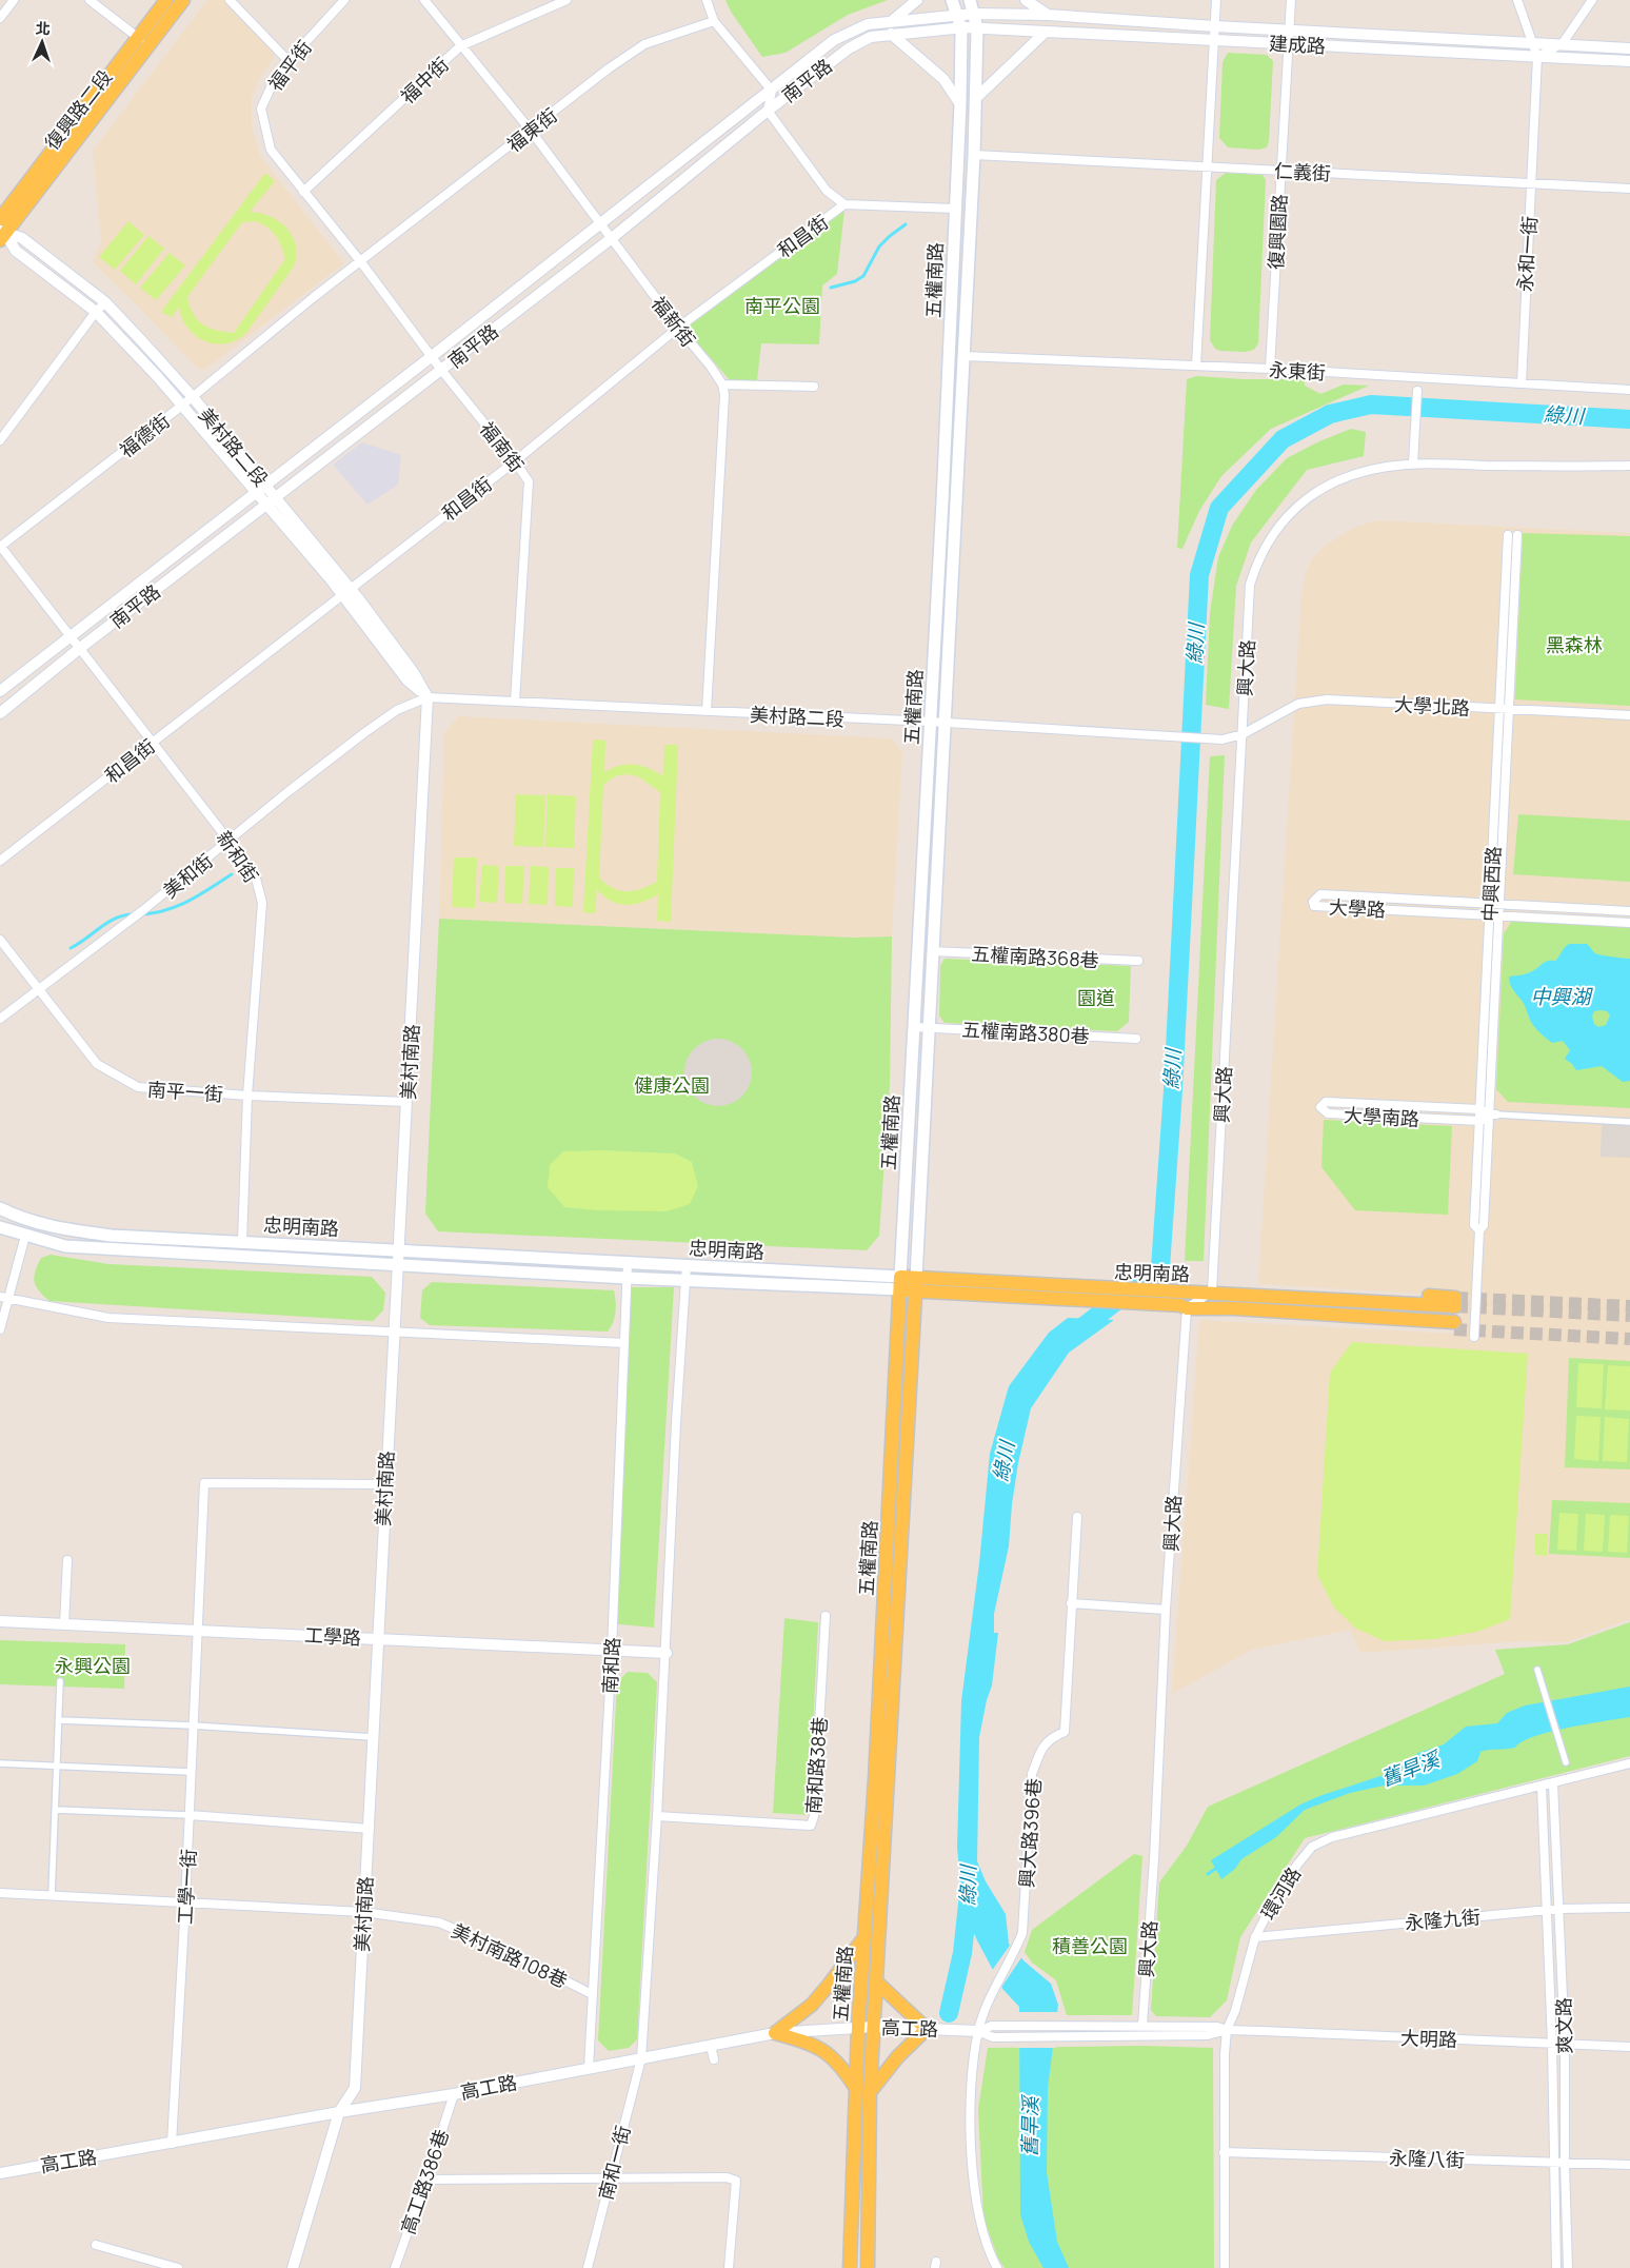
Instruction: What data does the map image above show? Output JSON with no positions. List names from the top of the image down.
{
  "streets": {
    "main road": ["復興路二段", "五權南路", "忠明南路"],
    "street": [
      "建成路",
      "福平街",
      "福中街",
      "南平路",
      "福東街",
      "仁義街",
      "復興園路",
      "和昌街",
      "永和一街",
      "福新街",
      "永東街",
      "福德街",
      "美村路二段",
      "福南街",
      "興大路",
      "大學北路",
      "新和街",
      "美和街",
      "中興西路",
      "大學路",
      "五權南路368巷",
      "五權南路380巷",
      "美村南路",
      "南平一街",
      "大學南路",
      "工學路",
      "南和路",
      "南和路38巷",
      "興大路396巷",
      "工學一街",
      "環河路",
      "永隆九街",
      "美村南路108巷",
      "爽文路",
      "高工路",
      "大明路",
      "永隆八街",
      "南和一街",
      "高工路386巷"
    ]
  },
  "crossings": [
    ["建成路", "南平路"],
    ["建成路", "復興園路"],
    ["建成路", "永和一街"],
    ["建成路", "五權南路"],
    ["福平街", "福中街"],
    ["福平街", "福東街"],
    ["福平街", "福德街"],
    ["福平街", "福南街"],
    ["福中街", "福新街"],
    ["南平路", "和昌街"],
    ["南平路", "五權南路"],
    ["南平路", "福新街"],
    ["南平路", "美村路二段"],
    ["南平路", "福南街"],
    ["南平路", "新和街"],
    ["復興路二段", "美村路二段"],
    ["福東街", "福新街"],
    ["福東街", "福德街"],
    ["福東街", "福南街"],
    ["仁義街", "復興園路"],
    ["仁義街", "永和一街"],
    ["仁義街", "五權南路"],
    ["復興園路", "永東街"],
    ["和昌街", "五權南路"],
    ["和昌街", "福新街"],
    ["和昌街", "美村路二段"],
    ["和昌街", "福南街"],
    ["和昌街", "新和街"],
    ["永和一街", "永東街"],
    ["五權南路", "永東街"],
    ["五權南路", "美村路二段"],
    ["五權南路", "五權南路368巷"],
    ["五權南路", "五權南路380巷"],
    ["五權南路", "忠明南路"],
    ["五權南路", "高工路"],
    ["福德街", "美村路二段"],
    ["福德街", "福南街"],
    ["福德街", "新和街"],
    ["美村路二段", "福南街"],
    ["美村路二段", "興大路"],
    ["美村路二段", "大學北路"],
    ["美村路二段", "美和街"],
    ["美村路二段", "美村南路"],
    ["興大路", "大學北路"],
    ["興大路", "忠明南路"],
    ["興大路", "大明路"],
    ["大學北路", "中興西路"],
    ["新和街", "美和街"],
    ["新和街", "南平一街"],
    ["新和街", "忠明南路"],
    ["美和街", "美村南路"],
    ["美和街", "南平一街"],
    ["中興西路", "大學路"],
    ["中興西路", "大學南路"],
    ["美村南路", "南平一街"],
    ["美村南路", "忠明南路"],
    ["美村南路", "工學路"],
    ["美村南路", "工學一街"],
    ["美村南路", "美村南路108巷"],
    ["美村南路", "高工路"],
    ["忠明南路", "南和路"],
    ["工學路", "南和路"],
    ["工學路", "工學一街"],
    ["南和路", "美村南路108巷"],
    ["南和路", "高工路"],
    ["興大路396巷", "高工路"],
    ["工學一街", "美村南路108巷"],
    ["工學一街", "高工路"],
    ["環河路", "永隆九街"],
    ["環河路", "爽文路"],
    ["環河路", "大明路"],
    ["環河路", "永隆八街"],
    ["永隆九街", "爽文路"],
    ["爽文路", "大明路"],
    ["爽文路", "永隆八街"],
    ["高工路", "大明路"],
    ["高工路", "南和一街"],
    ["高工路", "高工路386巷"]
  ],
  "water": ["綠川", "中興湖", "舊旱溪"],
  "parks": [
    "南平公園",
    "黑森林",
    "園道",
    "健康公園",
    "永興公園",
    "積善公園"
  ],
  "north": "top"
}
